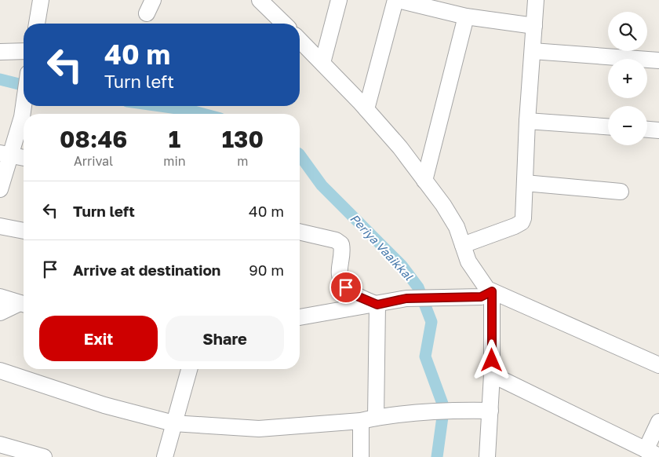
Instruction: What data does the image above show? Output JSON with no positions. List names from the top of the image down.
{
  "water": ["Periya Vaaikkal"],
  "page": {
    "map_buttons": ["+", "−"],
    "turn": ["40 m", "Turn left"],
    "eta": [
      "08:46",
      "Arrival",
      "1",
      "min",
      "130",
      "m"
    ],
    "list": [
      {
        "name": "Turn left",
        "value": "40 m"
      },
      {
        "name": "Arrive at destination",
        "value": "90 m"
      }
    ],
    "buttons": ["Exit", "Share"]
  }
}
